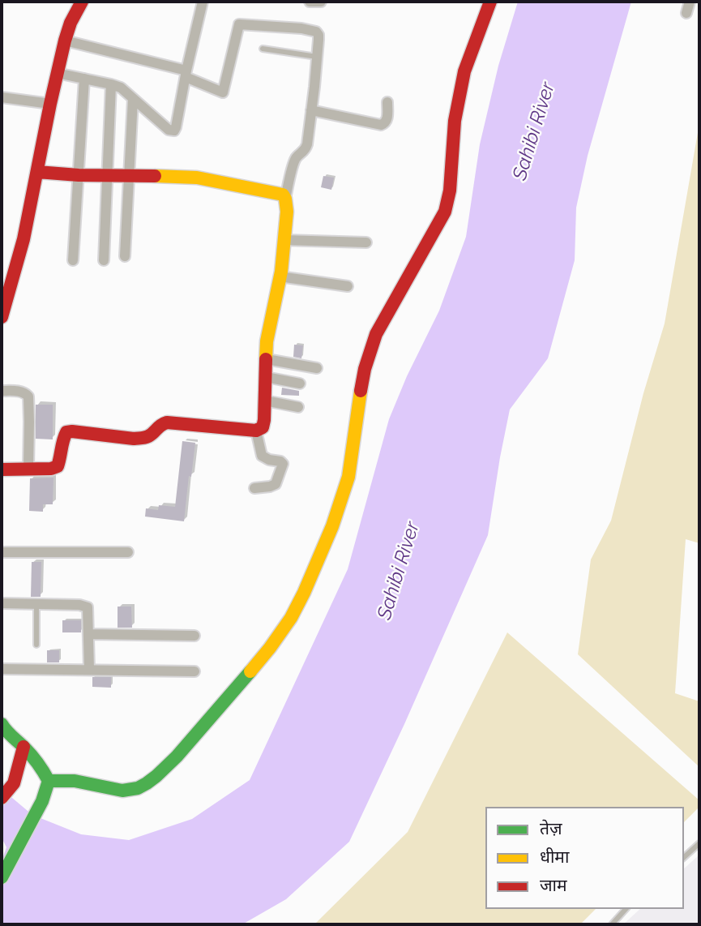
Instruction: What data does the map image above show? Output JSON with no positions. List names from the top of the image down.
{
  "water": ["Sahibi River"],
  "legend": ["तेज़", "धीमा", "जाम"]
}
